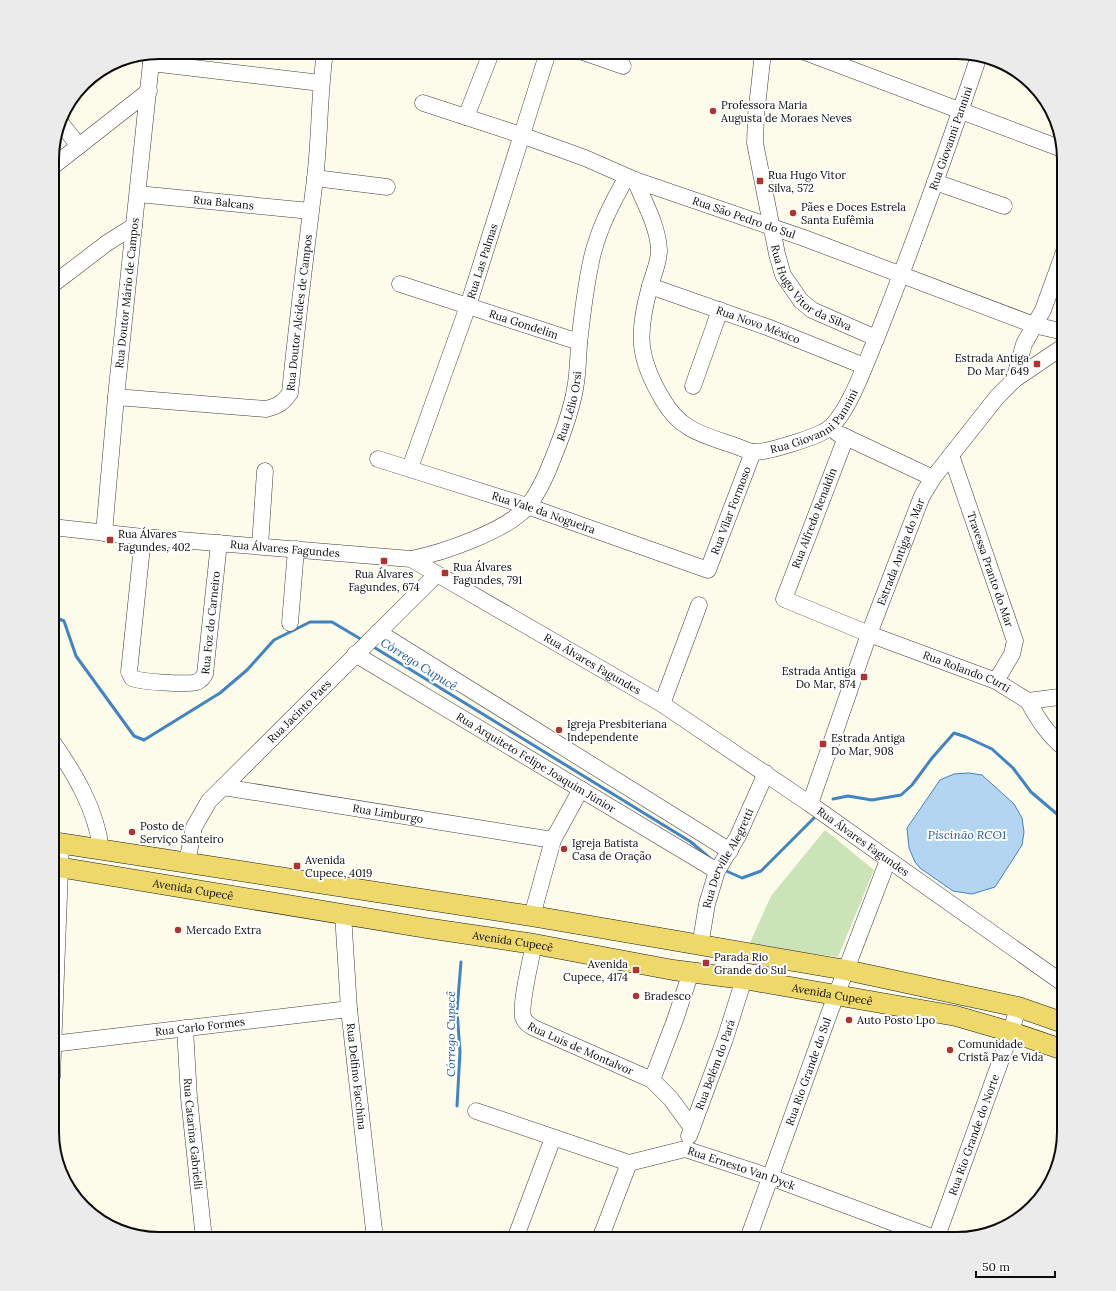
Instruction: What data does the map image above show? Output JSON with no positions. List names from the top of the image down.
{
  "streets": {
    "main road": ["Avenida Cupecê"],
    "street": [
      "Rua Giovanni Pannini",
      "Rua Balcans",
      "Rua São Pedro do Sul",
      "Rua Las Palmas",
      "Rua Hugo Vitor da Silva",
      "Rua Doutor Mário de Campos",
      "Rua Doutor Alcides de Campos",
      "Rua Gondelim",
      "Rua Novo México",
      "Rua Lélio Orsi",
      "Rua Vilar Formoso",
      "Rua Vale da Nogueira",
      "Rua Alfredo Renaldin",
      "Rua Álvares Fagundes",
      "Estrada Antiga do Mar",
      "Travessa Pranto do Mar",
      "Rua Foz do Carneiro",
      "Rua Rolando Curti",
      "Rua Jacinto Paes",
      "Rua Arquiteto Felipe Joaquim Júnior",
      "Rua Limburgo",
      "Rua Derville Alegretti",
      "Rua Carlo Formes",
      "Rua Luís de Montalvor",
      "Rua Belém do Pará",
      "Rua Rio Grande do Sul",
      "Rua Delfino Facchina",
      "Rua Catarina Gabrielli",
      "Rua Rio Grande do Norte",
      "Rua Ernesto Van Dyck"
    ]
  },
  "crossings": [
    ["Rua Giovanni Pannini", "Rua São Pedro do Sul"],
    ["Rua Giovanni Pannini", "Rua Hugo Vitor da Silva"],
    ["Rua Giovanni Pannini", "Rua Novo México"],
    ["Rua Giovanni Pannini", "Rua Lélio Orsi"],
    ["Rua Giovanni Pannini", "Rua Vilar Formoso"],
    ["Rua Balcans", "Rua Doutor Mário de Campos"],
    ["Rua Balcans", "Rua Doutor Alcides de Campos"],
    ["Rua São Pedro do Sul", "Rua Las Palmas"],
    ["Rua São Pedro do Sul", "Rua Hugo Vitor da Silva"],
    ["Rua São Pedro do Sul", "Rua Lélio Orsi"],
    ["Rua Las Palmas", "Rua Gondelim"],
    ["Rua Las Palmas", "Rua Vale da Nogueira"],
    ["Rua Doutor Mário de Campos", "Rua Doutor Alcides de Campos"],
    ["Rua Doutor Mário de Campos", "Rua Álvares Fagundes"],
    ["Rua Gondelim", "Rua Lélio Orsi"],
    ["Rua Lélio Orsi", "Rua Vale da Nogueira"],
    ["Rua Lélio Orsi", "Rua Álvares Fagundes"],
    ["Rua Vilar Formoso", "Rua Vale da Nogueira"],
    ["Rua Alfredo Renaldin", "Estrada Antiga do Mar"],
    ["Rua Alfredo Renaldin", "Rua Rolando Curti"],
    ["Rua Álvares Fagundes", "Estrada Antiga do Mar"],
    ["Rua Álvares Fagundes", "Rua Foz do Carneiro"],
    ["Rua Álvares Fagundes", "Rua Jacinto Paes"],
    ["Rua Álvares Fagundes", "Rua Derville Alegretti"],
    ["Rua Álvares Fagundes", "Rua Rio Grande do Sul"],
    ["Estrada Antiga do Mar", "Travessa Pranto do Mar"],
    ["Estrada Antiga do Mar", "Rua Rolando Curti"],
    ["Travessa Pranto do Mar", "Rua Rolando Curti"],
    ["Rua Jacinto Paes", "Rua Arquiteto Felipe Joaquim Júnior"],
    ["Rua Jacinto Paes", "Rua Limburgo"],
    ["Rua Arquiteto Felipe Joaquim Júnior", "Rua Derville Alegretti"],
    ["Avenida Cupecê", "Rua Luís de Montalvor"],
    ["Avenida Cupecê", "Rua Belém do Pará"],
    ["Avenida Cupecê", "Rua Rio Grande do Sul"],
    ["Avenida Cupecê", "Rua Delfino Facchina"],
    ["Avenida Cupecê", "Rua Rio Grande do Norte"],
    ["Rua Carlo Formes", "Rua Delfino Facchina"],
    ["Rua Carlo Formes", "Rua Catarina Gabrielli"],
    ["Rua Luís de Montalvor", "Rua Belém do Pará"],
    ["Rua Belém do Pará", "Rua Ernesto Van Dyck"],
    ["Rua Rio Grande do Sul", "Rua Ernesto Van Dyck"]
  ],
  "water": ["Córrego Cupucê", "Piscinão RCO1", "Córrego Cupecê"],
  "places": {
    "other": [
      "Professora Maria Augusta de Moraes Neves",
      "Pães e Doces Estrela Santa Eufêmia",
      "Igreja Presbiteriana Independente",
      "Posto de Serviço Santeiro",
      "Igreja Batista Casa de Oração",
      "Mercado Extra",
      "Bradesco",
      "Auto Posto Lpo",
      "Comunidade Cristã Paz e Vida"
    ],
    "transit": [
      "Rua Hugo Vitor Silva, 572",
      "Estrada Antiga Do Mar, 649",
      "Rua Álvares Fagundes, 402",
      "Rua Álvares Fagundes, 674",
      "Rua Álvares Fagundes, 791",
      "Estrada Antiga Do Mar, 874",
      "Estrada Antiga Do Mar, 908",
      "Avenida Cupece, 4019",
      "Parada Rio Grande do Sul",
      "Avenida Cupece, 4174"
    ]
  },
  "scale_bar": "50 m"
}
